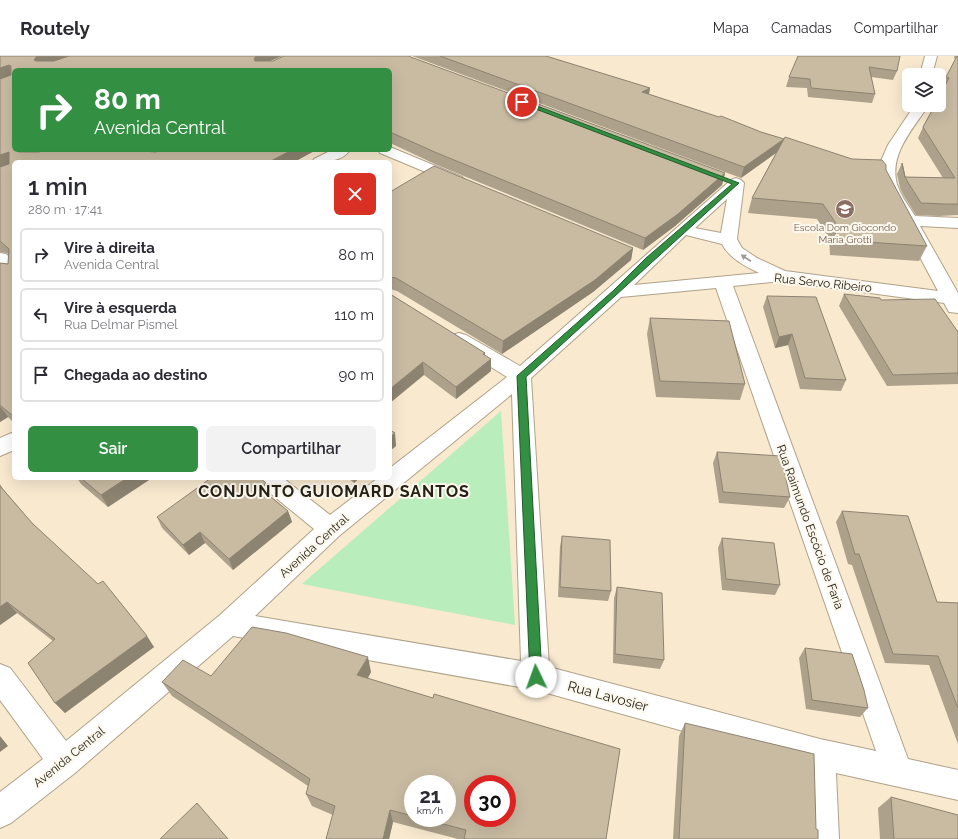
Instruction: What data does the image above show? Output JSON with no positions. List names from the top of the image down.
{
  "streets": {
    "street": [
      "Rua Servo Ribeiro",
      "Rua Raimundo Escócio de Faria",
      "Avenida Central",
      "Rua Lavosier"
    ]
  },
  "crossings": [
    ["Rua Servo Ribeiro", "Rua Raimundo Escócio de Faria"],
    ["Rua Servo Ribeiro", "Avenida Central"],
    ["Rua Raimundo Escócio de Faria", "Rua Lavosier"],
    ["Avenida Central", "Rua Lavosier"]
  ],
  "districts": ["CONJUNTO GUIOMARD SANTOS"],
  "places": {
    "school or university": ["Escola Dom Giocondo Maria Grotti"]
  },
  "page": {
    "header": "Routely",
    "nav": ["Mapa", "Camadas", "Compartilhar"],
    "turn": ["80 m", "Avenida Central"],
    "heading": ["1 min", "280 m · 17:41"],
    "list": [
      {
        "name": "Vire à direita",
        "note": "Avenida Central",
        "value": "80 m"
      },
      {
        "name": "Vire à esquerda",
        "note": "Rua Delmar Pismel",
        "value": "110 m"
      },
      {
        "name": "Chegada ao destino",
        "value": "90 m"
      }
    ],
    "buttons": ["Sair", "Compartilhar"],
    "speed": "21 km/h",
    "limit": "30"
  }
}
